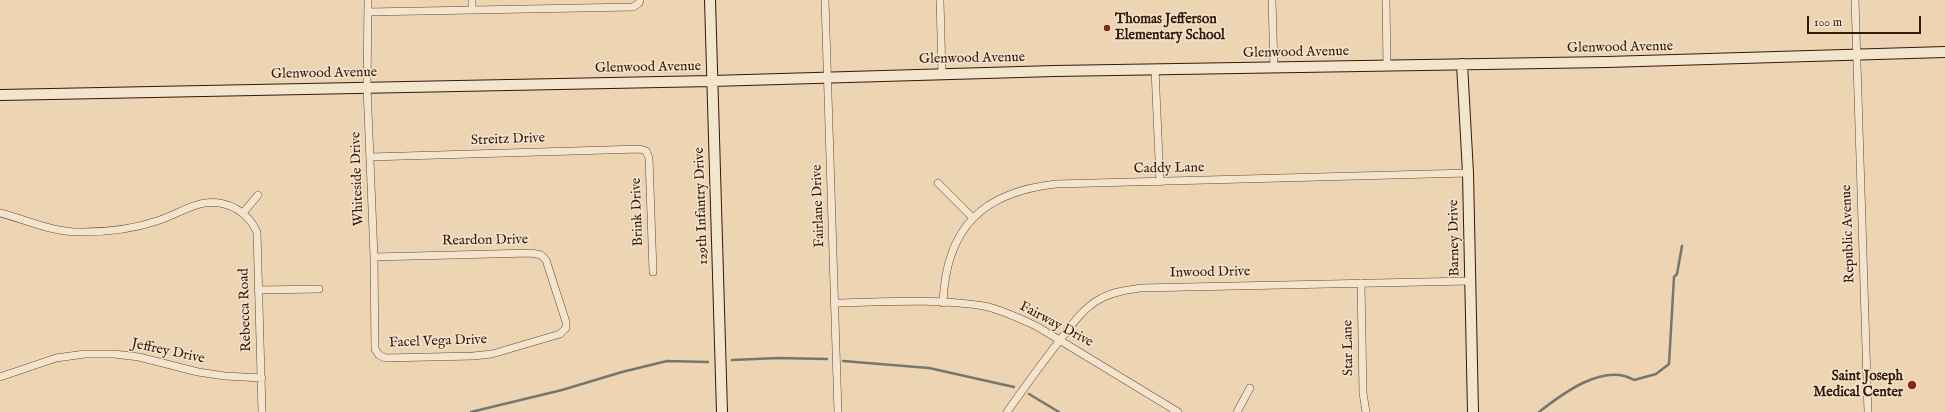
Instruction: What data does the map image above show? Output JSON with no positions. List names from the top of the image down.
{
  "streets": {
    "street": [
      "Glenwood Avenue",
      "Streitz Drive",
      "Caddy Lane",
      "Whiteside Drive",
      "129th Infantry Drive",
      "Fairlane Drive",
      "Brink Drive",
      "Republic Avenue",
      "Barney Drive",
      "Reardon Drive",
      "Inwood Drive",
      "Rebecca Road",
      "Fairway Drive",
      "Facel Vega Drive",
      "Star Lane",
      "Jeffrey Drive"
    ]
  },
  "crossings": [
    ["Glenwood Avenue", "Whiteside Drive"],
    ["Glenwood Avenue", "129th Infantry Drive"],
    ["Glenwood Avenue", "Fairlane Drive"],
    ["Glenwood Avenue", "Republic Avenue"],
    ["Glenwood Avenue", "Barney Drive"],
    ["Streitz Drive", "Whiteside Drive"],
    ["Streitz Drive", "Brink Drive"],
    ["Caddy Lane", "Barney Drive"],
    ["Caddy Lane", "Fairway Drive"],
    ["Whiteside Drive", "Reardon Drive"],
    ["Whiteside Drive", "Facel Vega Drive"],
    ["Fairlane Drive", "Fairway Drive"],
    ["Barney Drive", "Inwood Drive"],
    ["Reardon Drive", "Facel Vega Drive"],
    ["Inwood Drive", "Fairway Drive"],
    ["Inwood Drive", "Star Lane"],
    ["Rebecca Road", "Jeffrey Drive"]
  ],
  "places": ["Thomas Jefferson Elementary School", "Saint Joseph Medical Center"],
  "scale_bar": "100 m"
}
